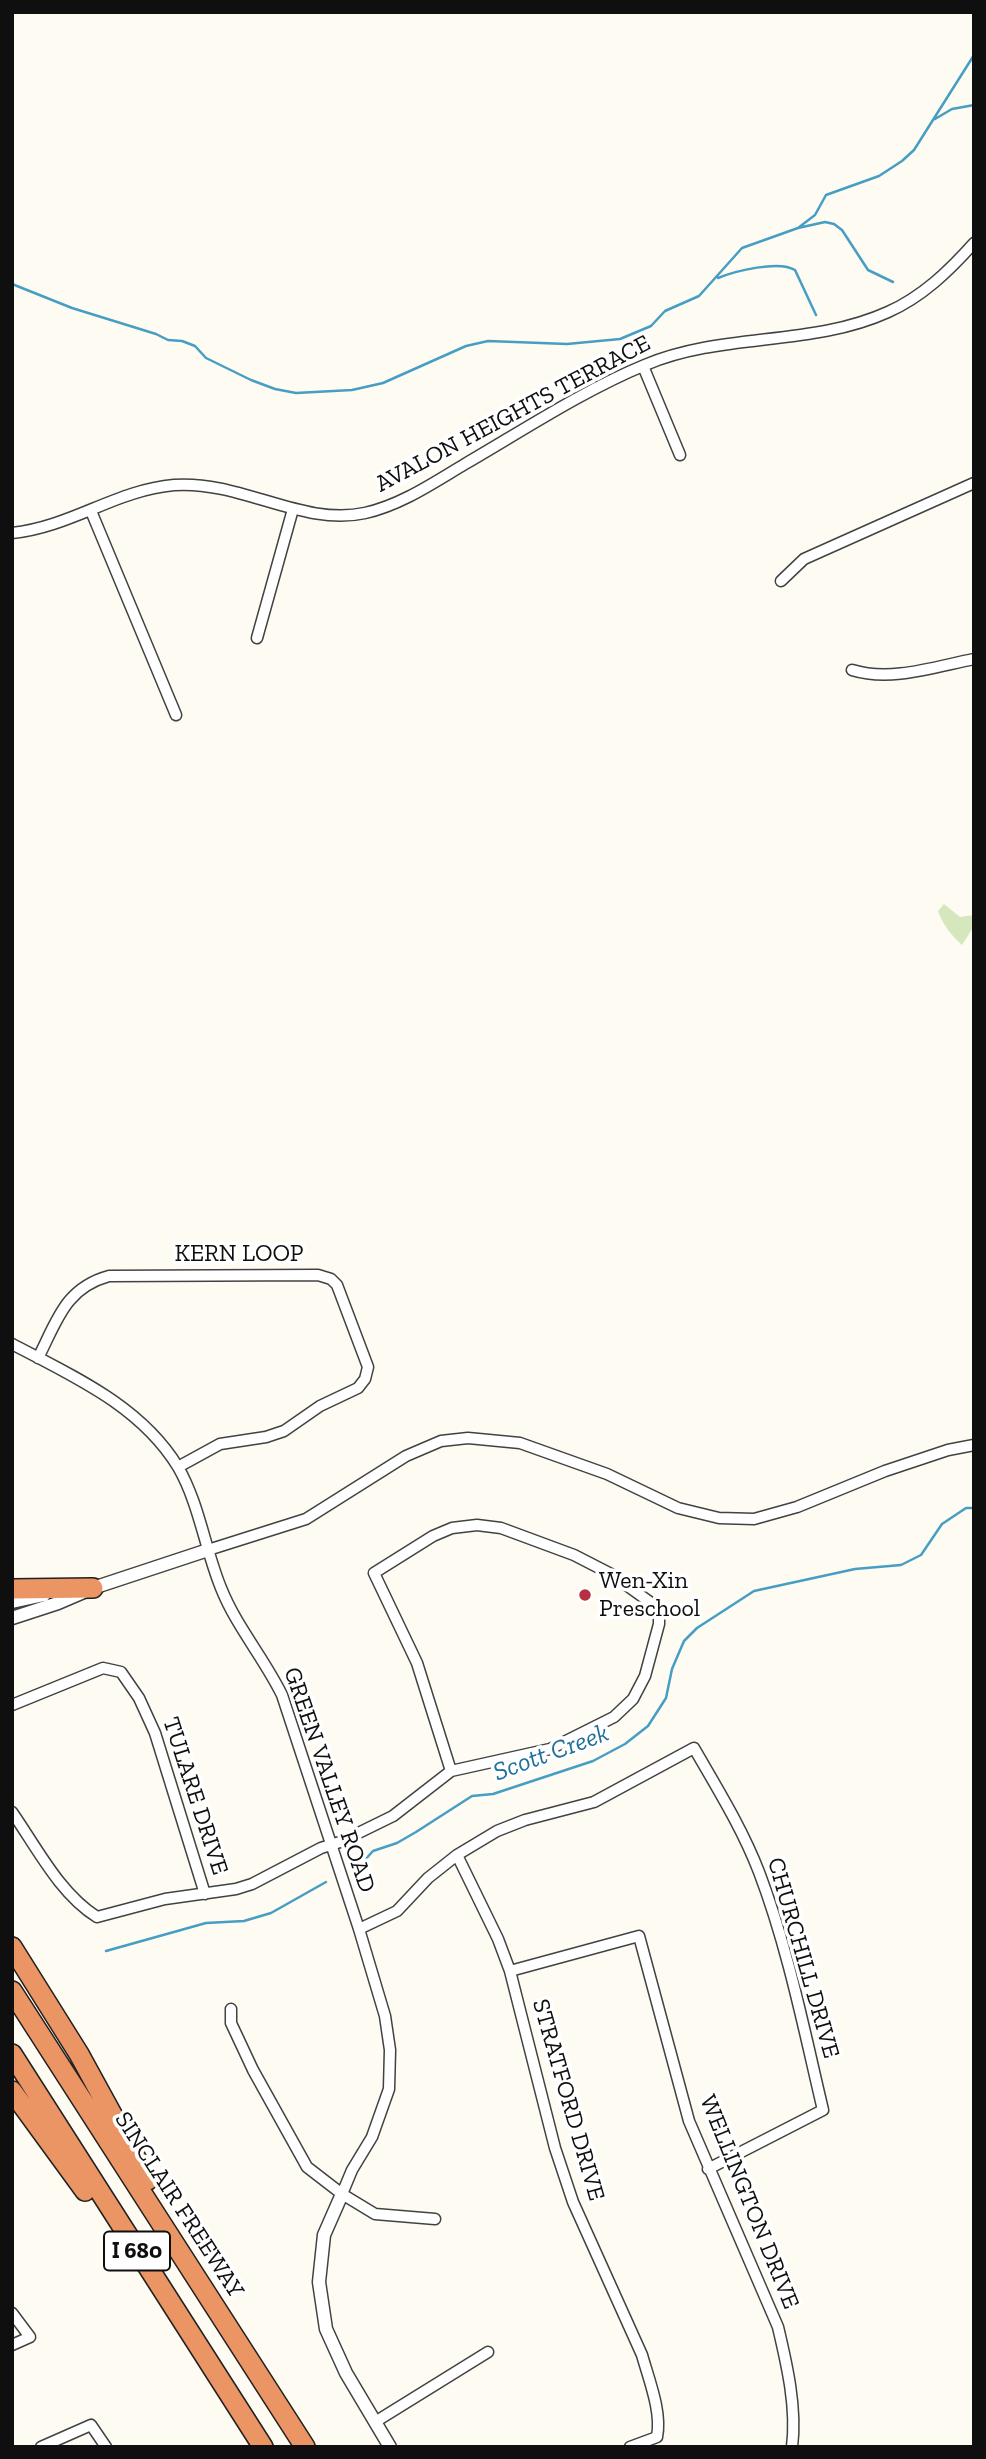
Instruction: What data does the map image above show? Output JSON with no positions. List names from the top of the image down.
{
  "streets": {
    "highway": ["SINCLAIR FREEWAY", "I 680"],
    "street": [
      "AVALON HEIGHTS TERRACE",
      "KERN LOOP",
      "GREEN VALLEY ROAD",
      "TULARE DRIVE",
      "CHURCHILL DRIVE",
      "STRATFORD DRIVE",
      "WELLINGTON DRIVE"
    ]
  },
  "crossings": [
    ["KERN LOOP", "GREEN VALLEY ROAD"],
    ["CHURCHILL DRIVE", "STRATFORD DRIVE"],
    ["CHURCHILL DRIVE", "WELLINGTON DRIVE"],
    ["STRATFORD DRIVE", "WELLINGTON DRIVE"]
  ],
  "water": ["Scott Creek"],
  "places": ["Wen-Xin Preschool"]
}
